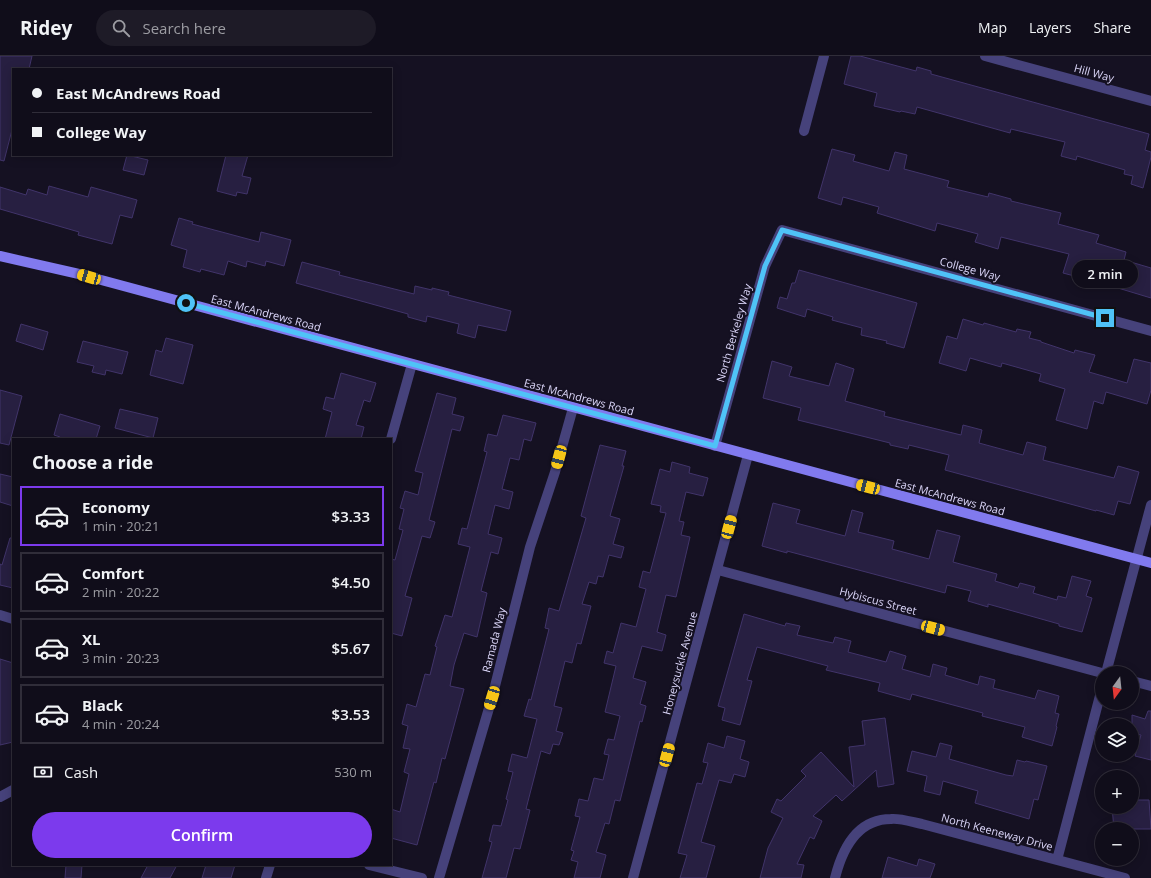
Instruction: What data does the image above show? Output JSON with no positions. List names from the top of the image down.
{
  "streets": {
    "main road": ["East McAndrews Road"],
    "street": [
      "Hill Way",
      "College Way",
      "North Berkeley Way",
      "Hybiscus Street",
      "Ramada Way",
      "Honeysuckle Avenue",
      "North Keeneway Drive"
    ]
  },
  "crossings": [
    ["College Way", "North Berkeley Way"],
    ["East McAndrews Road", "North Berkeley Way"],
    ["East McAndrews Road", "Ramada Way"],
    ["East McAndrews Road", "Honeysuckle Avenue"],
    ["Hybiscus Street", "Honeysuckle Avenue"]
  ],
  "north": "bottom",
  "page": {
    "header": "Ridey",
    "search": "Search here",
    "nav": ["Map", "Layers", "Share"],
    "banner": ["East McAndrews Road", "College Way"],
    "bubble": "2 min",
    "heading": "Choose a ride",
    "list": [
      {
        "name": "Economy",
        "note": "1 min · 20:21",
        "value": "$3.33"
      },
      {
        "name": "Comfort",
        "note": "2 min · 20:22",
        "value": "$4.50"
      },
      {
        "name": "XL",
        "note": "3 min · 20:23",
        "value": "$5.67"
      },
      {
        "name": "Black",
        "note": "4 min · 20:24",
        "value": "$3.53"
      }
    ],
    "map_buttons": ["+", "−"],
    "pay": ["Cash", "530 m"],
    "buttons": "Confirm"
  }
}
